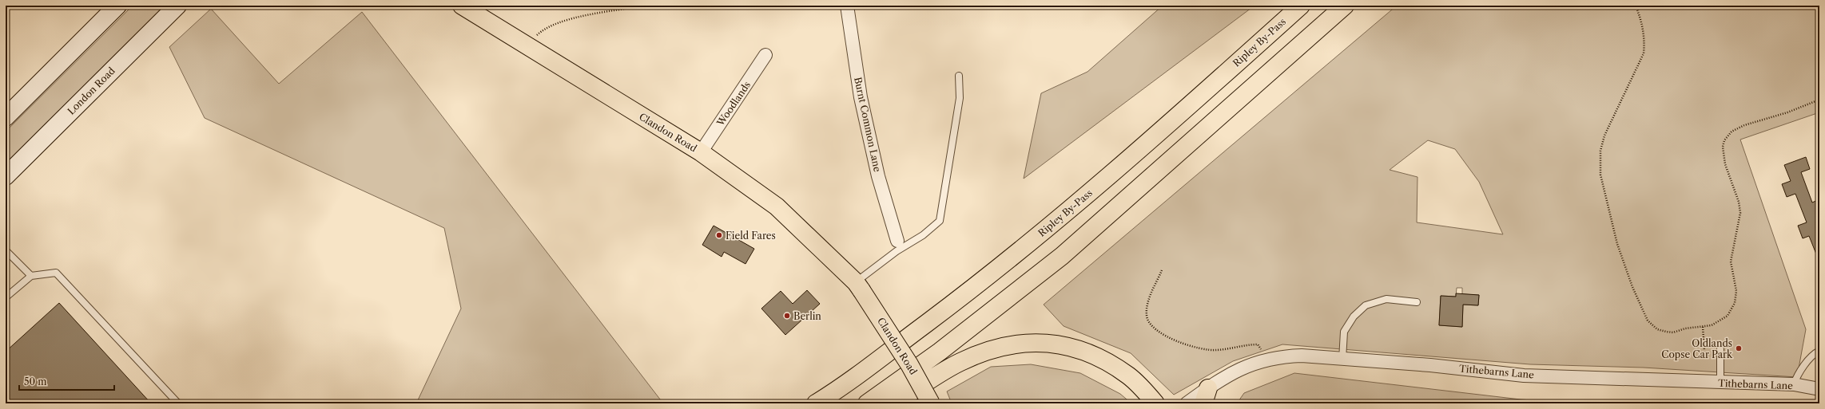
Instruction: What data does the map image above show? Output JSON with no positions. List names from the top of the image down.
{
  "streets": {
    "main road": ["Ripley By-Pass", "London Road", "Clandon Road"],
    "street": ["Woodlands", "Burnt Common Lane", "Tithebarns Lane"]
  },
  "crossings": [
    ["Woodlands", "Clandon Road"]
  ],
  "places": ["Field Fares", "Berlin", "Oldlands Copse Car Park"],
  "scale_bar": "50 m"
}
